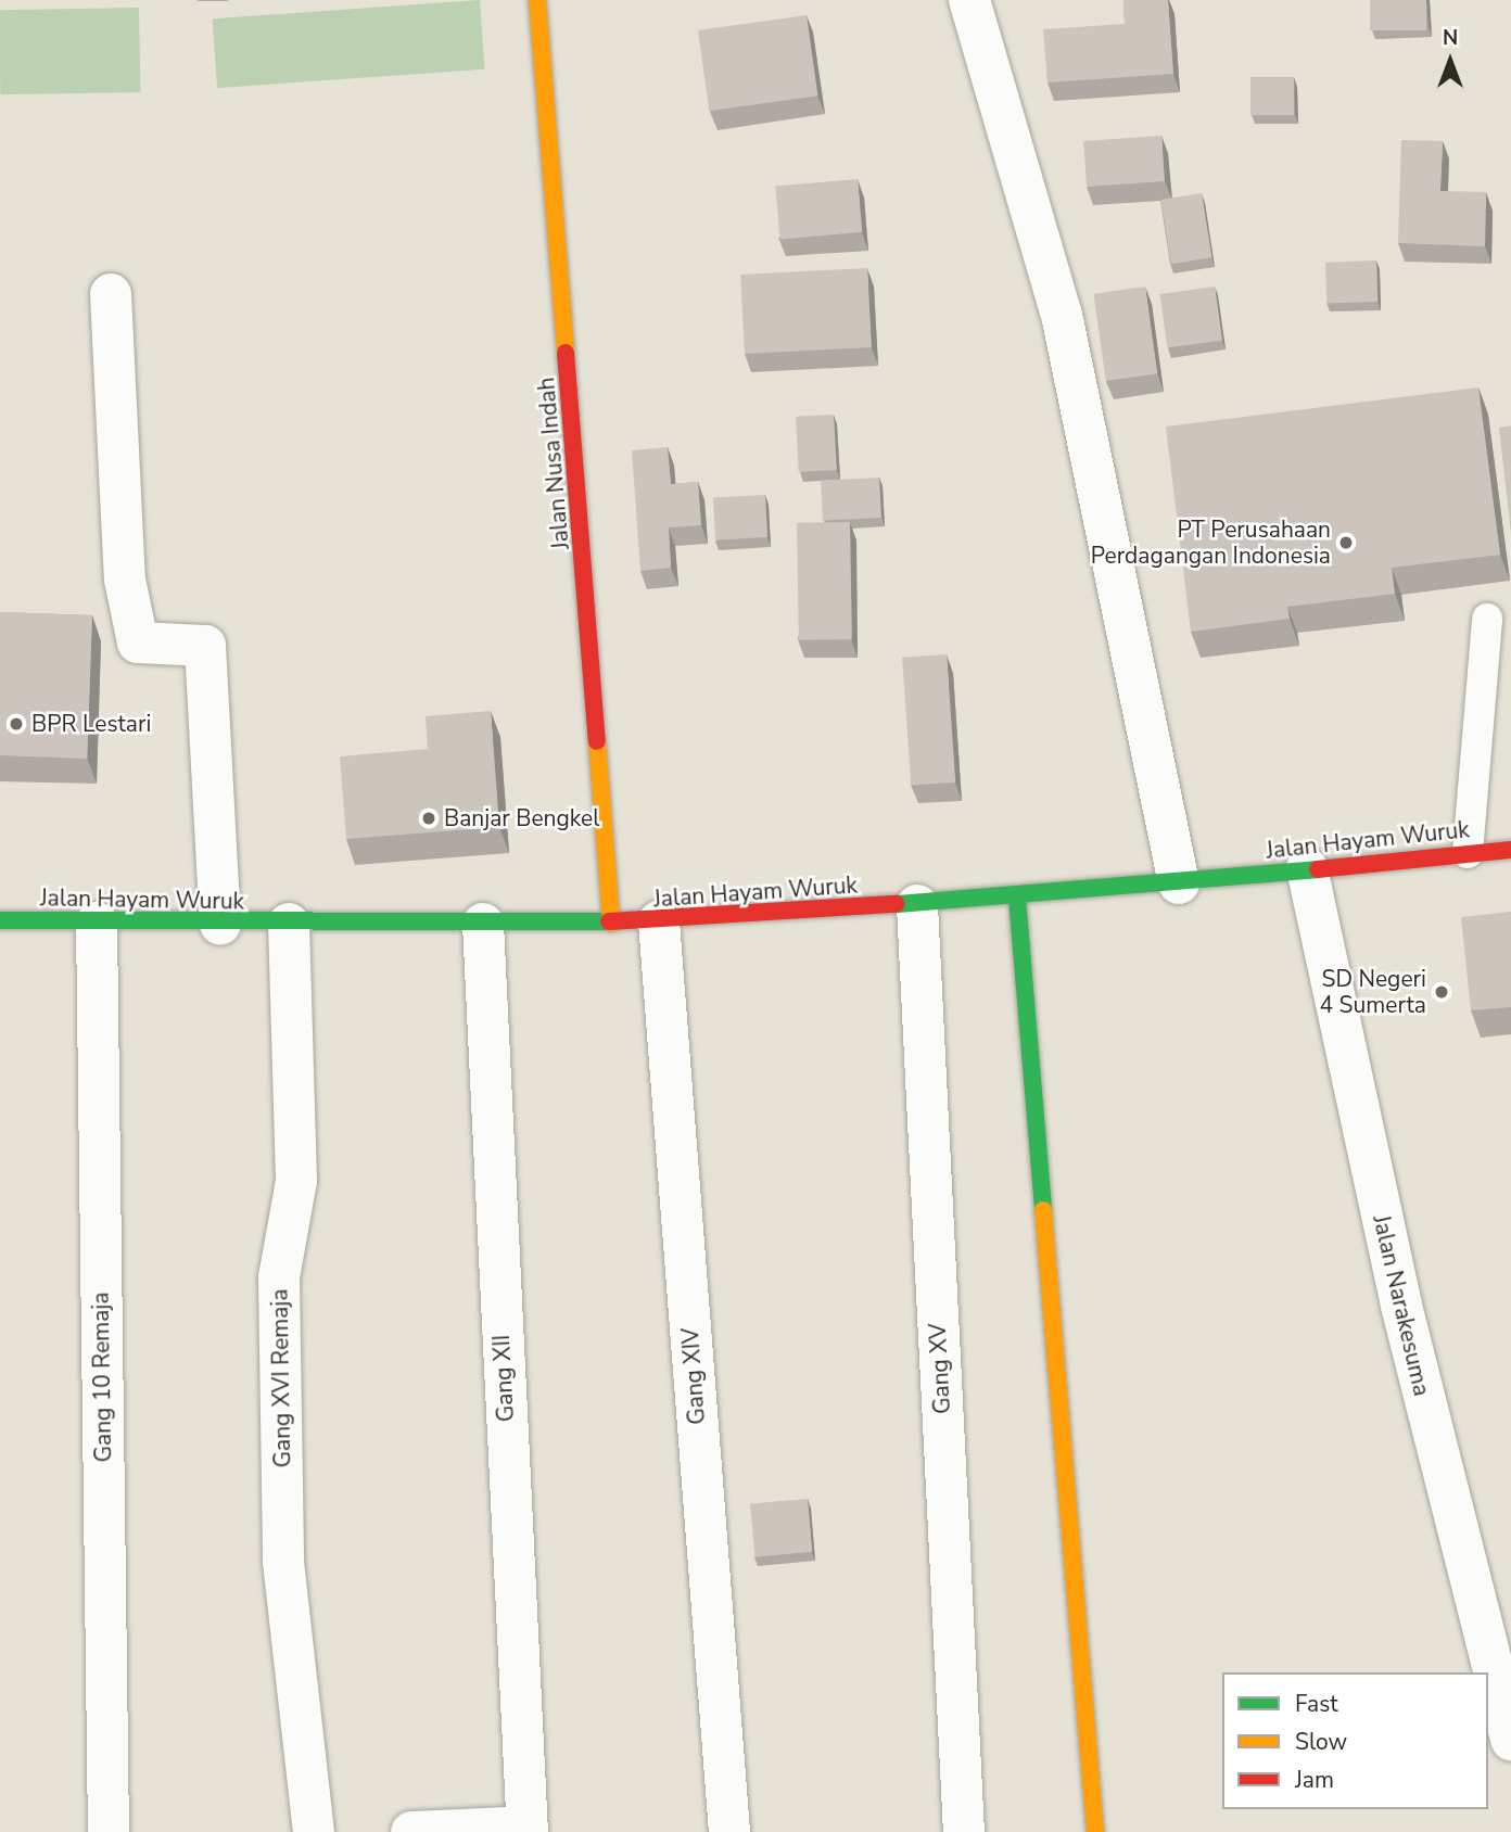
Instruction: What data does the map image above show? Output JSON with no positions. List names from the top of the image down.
{
  "streets": {
    "street": [
      "Jalan Nusa Indah",
      "Jalan Hayam Wuruk",
      "Jalan Narakesuma",
      "Gang XV",
      "Gang XIV",
      "Gang 10 Remaja",
      "Gang XVI Remaja",
      "Gang XII"
    ]
  },
  "crossings": [
    ["Jalan Nusa Indah", "Jalan Hayam Wuruk"],
    ["Jalan Hayam Wuruk", "Jalan Narakesuma"],
    ["Jalan Hayam Wuruk", "Gang XV"],
    ["Jalan Hayam Wuruk", "Gang XIV"],
    ["Jalan Hayam Wuruk", "Gang 10 Remaja"],
    ["Jalan Hayam Wuruk", "Gang XVI Remaja"],
    ["Jalan Hayam Wuruk", "Gang XII"]
  ],
  "places": [
    "PT Perusahaan Perdagangan Indonesia",
    "BPR Lestari",
    "Banjar Bengkel",
    "SD Negeri 4 Sumerta"
  ],
  "legend": ["Fast", "Slow", "Jam"],
  "north": "top"
}
